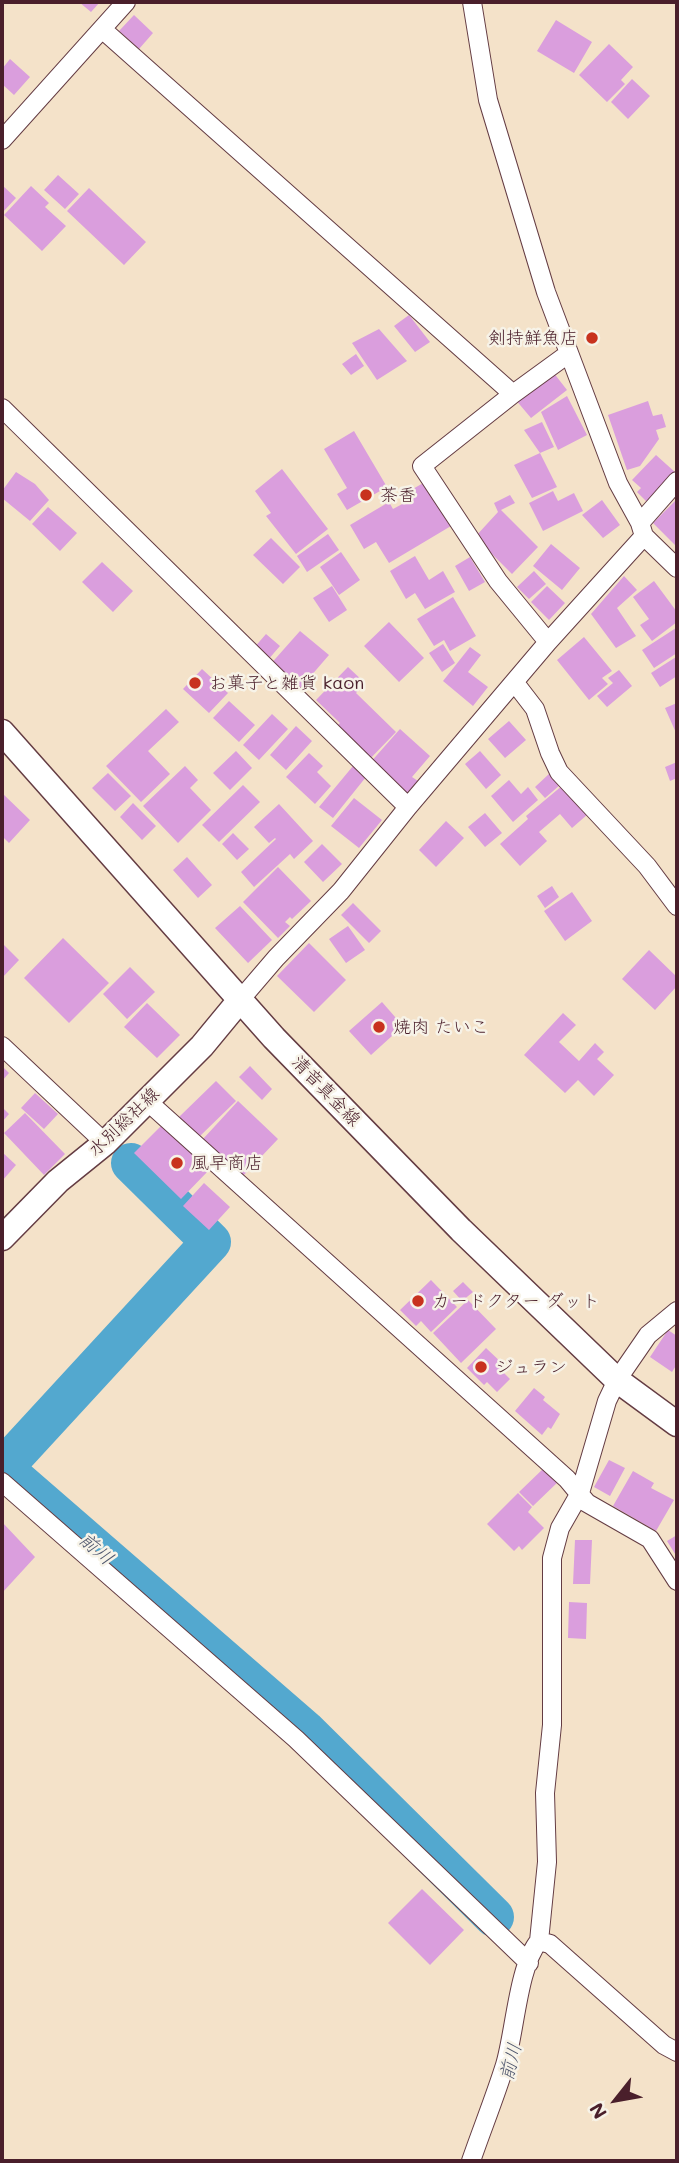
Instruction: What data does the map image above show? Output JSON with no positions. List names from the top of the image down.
{
  "streets": {
    "main road": ["清音真金線", "水別総社線"]
  },
  "crossings": [
    ["清音真金線", "水別総社線"]
  ],
  "water": ["前川"],
  "places": [
    "剣持鮮魚店",
    "茶香",
    "お菓子と雑貨 kaon",
    "焼肉 たいこ",
    "風早商店",
    "カードクター ダット",
    "ジュラン"
  ],
  "north": "bottom left"
}
